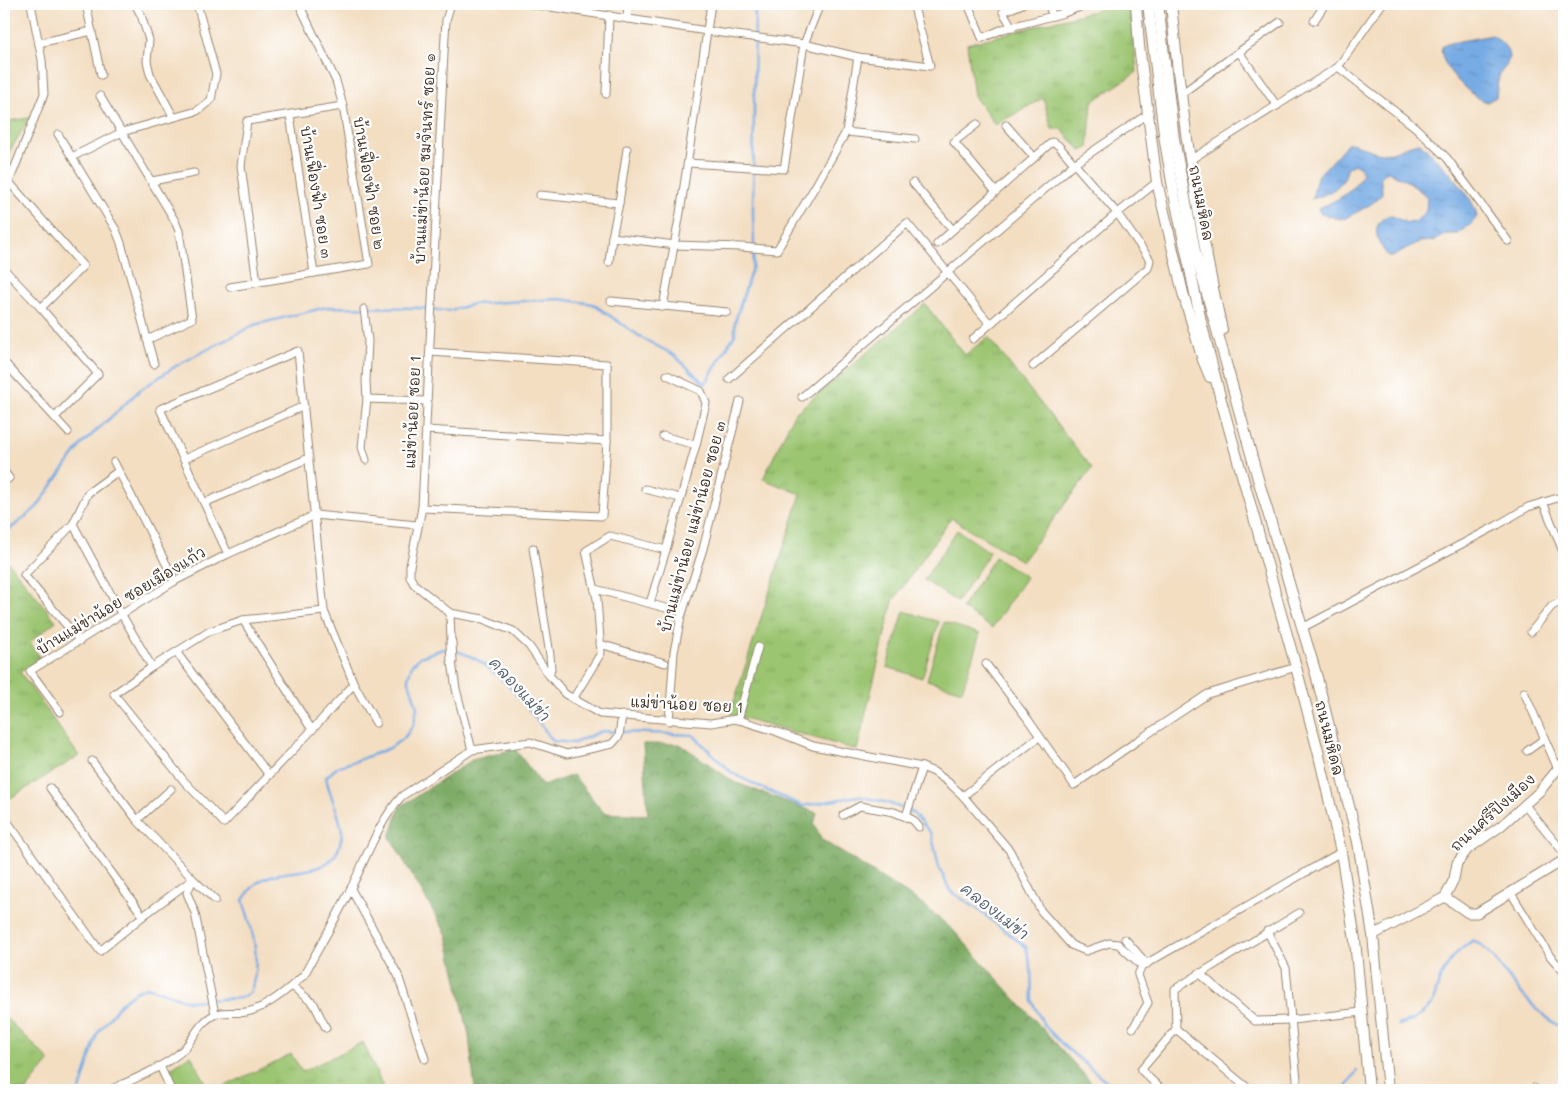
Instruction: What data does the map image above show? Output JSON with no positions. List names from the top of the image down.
{
  "streets": {
    "main road": ["ถนนมหิดล"],
    "street": [
      "บ้านแม่ข่าน้อย ชมจันทร์ ซอย ๑",
      "บ้านเฟื่องฟ้า ซอย ๒",
      "บ้านเฟื่องฟ้า ซอย ๓",
      "แม่ข่าน้อย ซอย 1",
      "บ้านแม่ข่าน้อย แม่ข่าน้อย ซอย ๓",
      "บ้านแม่ข่าน้อย ซอยเมืองแก้ว",
      "ถนนศรีปิงเมือง"
    ]
  },
  "crossings": [
    ["บ้านแม่ข่าน้อย ชมจันทร์ ซอย ๑", "แม่ข่าน้อย ซอย 1"],
    ["บ้านเฟื่องฟ้า ซอย ๒", "บ้านเฟื่องฟ้า ซอย ๓"],
    ["แม่ข่าน้อย ซอย 1", "บ้านแม่ข่าน้อย แม่ข่าน้อย ซอย ๓"],
    ["แม่ข่าน้อย ซอย 1", "บ้านแม่ข่าน้อย ซอยเมืองแก้ว"]
  ],
  "water": ["คลองแม่ข่า"]
}
